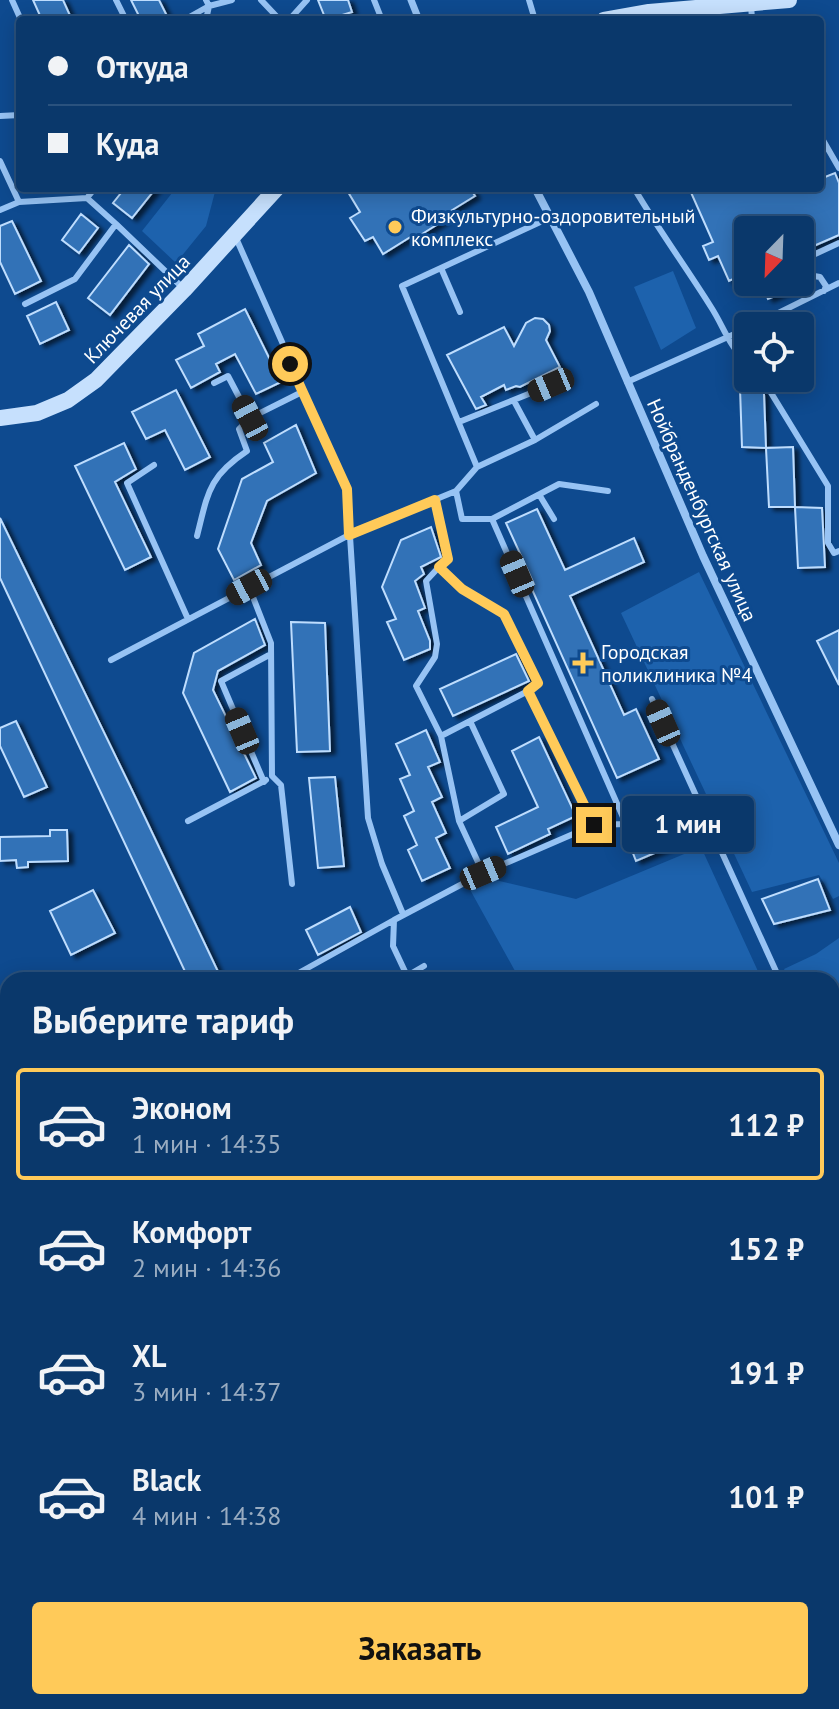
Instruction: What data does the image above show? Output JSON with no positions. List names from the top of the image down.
{
  "streets": {
    "main road": ["Ключевая улица"],
    "street": ["Нойбранденбургская улица"]
  },
  "places": {
    "other": ["Физкультурно-оздоровительный комплекс"],
    "health": ["Городская поликлиника №4"]
  },
  "north": "bottom left",
  "page": {
    "banner": ["Откуда", "Куда"],
    "bubble": "1 мин",
    "heading": "Выберите тариф",
    "list": [
      {
        "name": "Эконом",
        "note": "1 мин · 14:35",
        "value": "112 ₽"
      },
      {
        "name": "Комфорт",
        "note": "2 мин · 14:36",
        "value": "152 ₽"
      },
      {
        "name": "XL",
        "note": "3 мин · 14:37",
        "value": "191 ₽"
      },
      {
        "name": "Black",
        "note": "4 мин · 14:38",
        "value": "101 ₽"
      }
    ],
    "buttons": "Заказать"
  }
}
